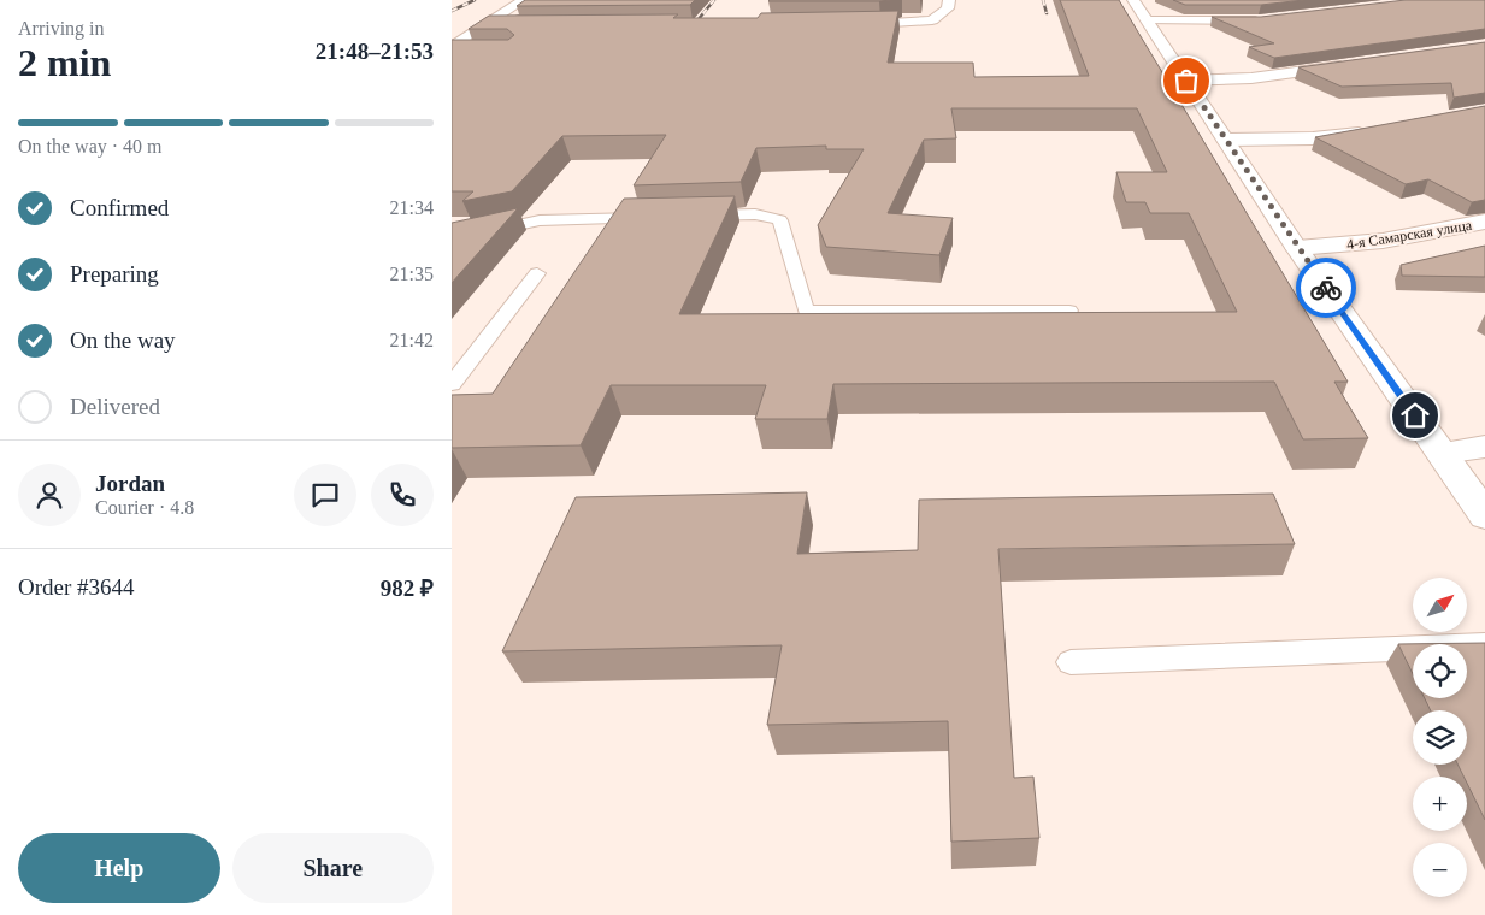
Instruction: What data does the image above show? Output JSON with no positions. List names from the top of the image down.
{
  "streets": {
    "street": ["4-я Самарская улица"]
  },
  "north": "top right",
  "page": {
    "heading": ["2 min", "Arriving in", "21:48–21:53"],
    "panel": [
      "Jordan",
      "Courier · 4.8",
      "Order #3644",
      "982 ₽"
    ],
    "bar": "On the way · 40 m",
    "list": [
      ["Confirmed", "21:34"],
      ["Preparing", "21:35"],
      ["On the way", "21:42"],
      "Delivered"
    ],
    "map_buttons": ["+", "−"],
    "buttons": ["Help", "Share"]
  }
}
